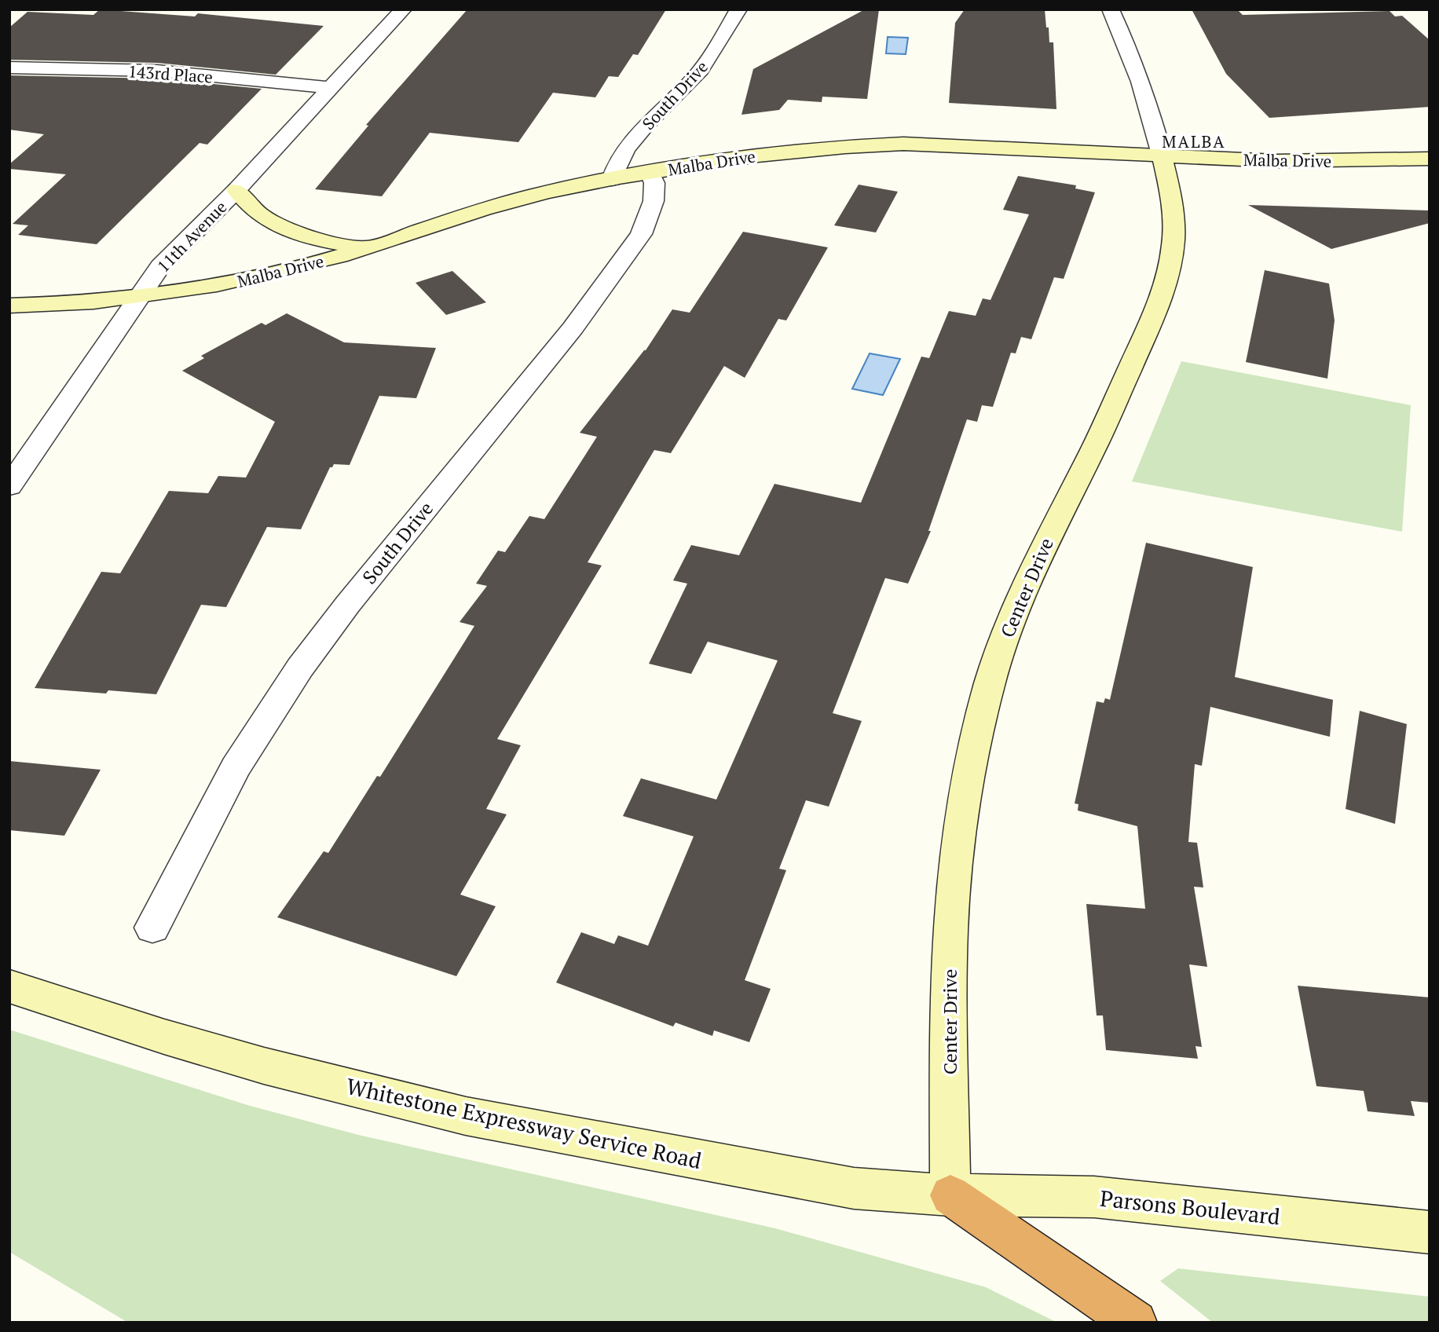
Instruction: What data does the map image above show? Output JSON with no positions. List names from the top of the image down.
{
  "streets": {
    "street": [
      "143rd Place",
      "South Drive",
      "Malba Drive",
      "11th Avenue",
      "Center Drive",
      "Whitestone Expressway Service Road",
      "Parsons Boulevard"
    ]
  },
  "crossings": [
    ["143rd Place", "11th Avenue"],
    ["South Drive", "Malba Drive"],
    ["Malba Drive", "11th Avenue"],
    ["Malba Drive", "Center Drive"],
    ["Center Drive", "Whitestone Expressway Service Road"],
    ["Center Drive", "Parsons Boulevard"],
    ["Whitestone Expressway Service Road", "Parsons Boulevard"]
  ],
  "districts": ["MALBA"]
}
